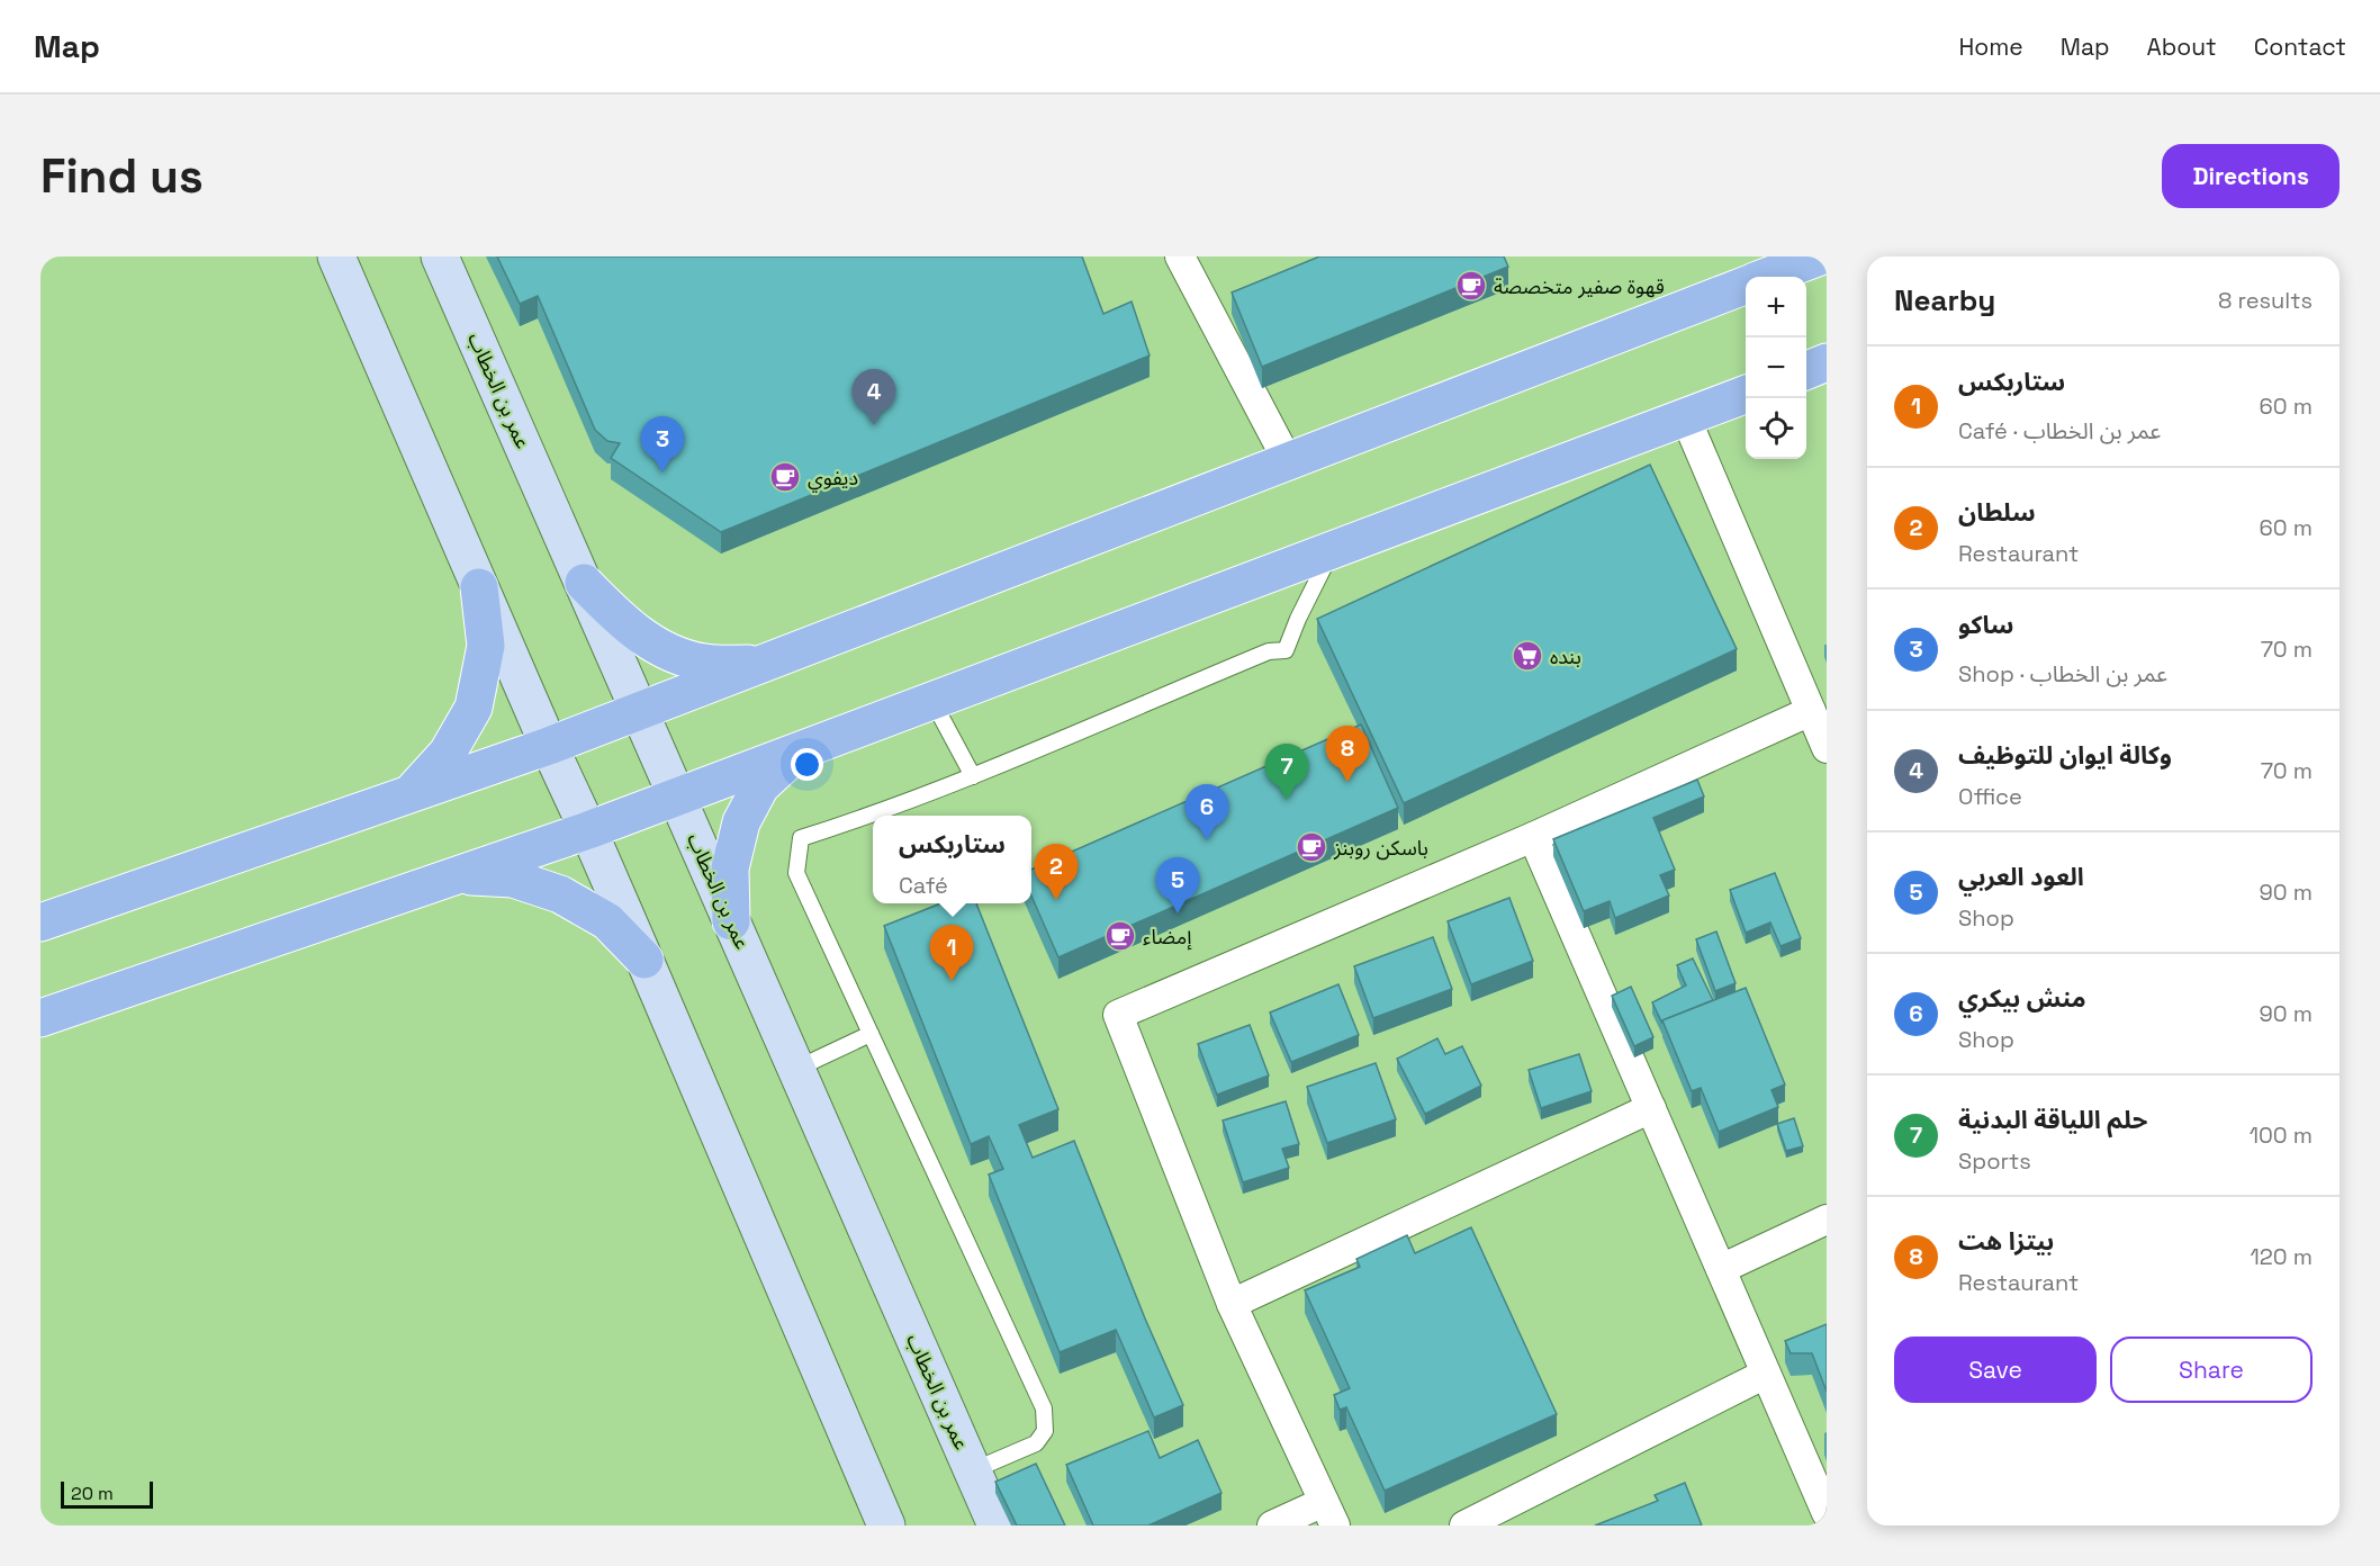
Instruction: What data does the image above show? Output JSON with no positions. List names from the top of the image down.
{
  "streets": {
    "street": ["عمر بن الخطاب"]
  },
  "places": {
    "cafe": [
      "قهوة صفير متخصصة",
      "ديفوي",
      "باسكن روبنز",
      "إمضاء"
    ],
    "supermarket": ["بنده"]
  },
  "scale_bar": "20 m",
  "page": {
    "header": "Map",
    "nav": [
      "Home",
      "Map",
      "About",
      "Contact"
    ],
    "buttons": [
      "Directions",
      ["Save", "Share"]
    ],
    "title": "Find us",
    "heading": ["Nearby", "8 results"],
    "map_buttons": ["+", "−"],
    "list": [
      {
        "mark": "1",
        "name": "ستاربكس",
        "note": "Café · عمر بن الخطاب",
        "value": "60 m"
      },
      {
        "mark": "2",
        "name": "سلطان",
        "note": "Restaurant",
        "value": "60 m"
      },
      {
        "mark": "3",
        "name": "ساكو",
        "note": "Shop · عمر بن الخطاب",
        "value": "70 m"
      },
      {
        "mark": "4",
        "name": "وكالة ايوان للتوظيف",
        "note": "Office",
        "value": "70 m"
      },
      {
        "mark": "5",
        "name": "العود العربي",
        "note": "Shop",
        "value": "90 m"
      },
      {
        "mark": "6",
        "name": "منش بيكري",
        "note": "Shop",
        "value": "90 m"
      },
      {
        "mark": "7",
        "name": "حلم اللياقة البدنية",
        "note": "Sports",
        "value": "100 m"
      },
      {
        "mark": "8",
        "name": "بيتزا هت",
        "note": "Restaurant",
        "value": "120 m"
      }
    ],
    "pins": [
      "4",
      "3",
      "8",
      "7",
      "6",
      "2",
      "5",
      "1"
    ],
    "popup": ["ستاربكس", "Café"],
    "scale": "20 m"
  }
}
